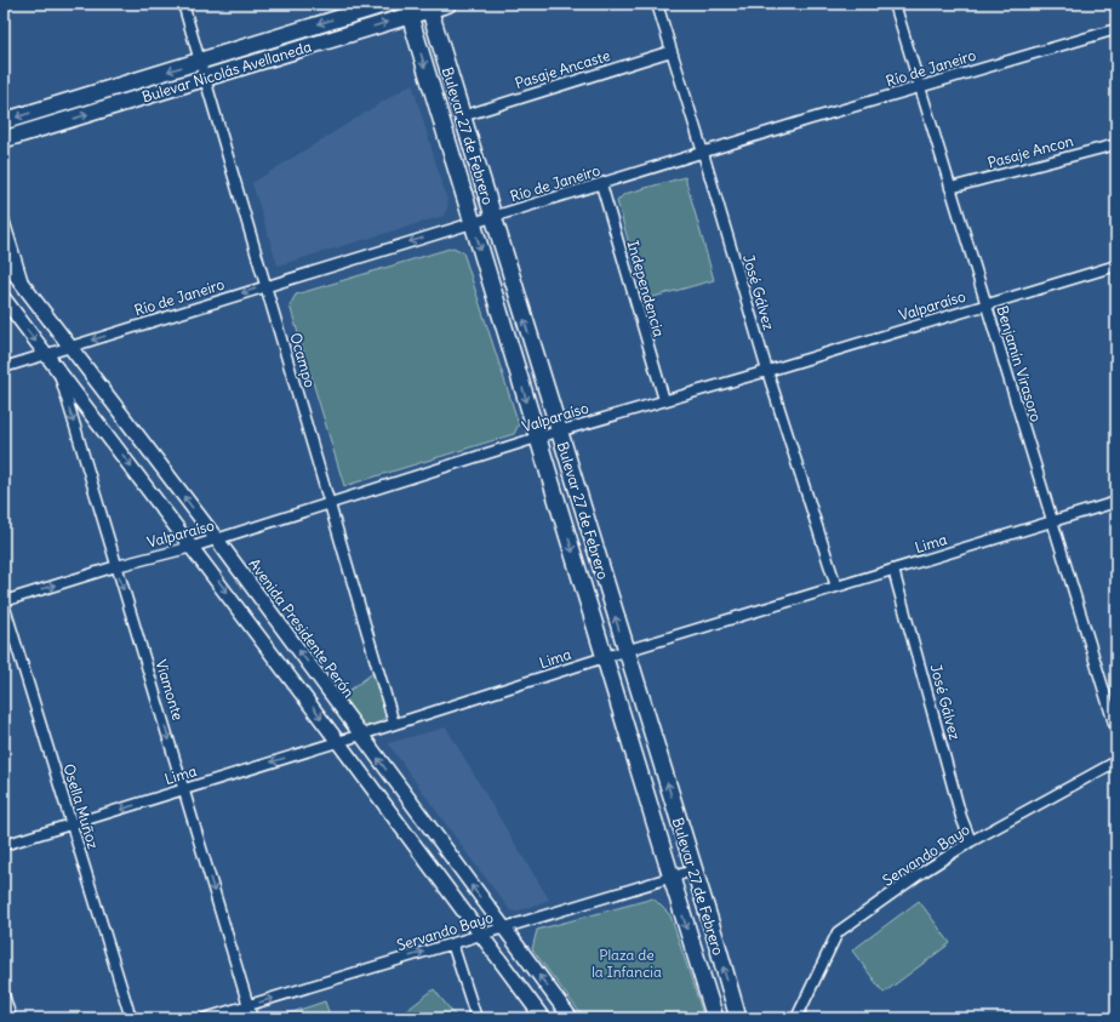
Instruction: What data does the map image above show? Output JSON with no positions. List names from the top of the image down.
{
  "streets": {
    "main road": ["Bulevar Nicolás Avellaneda", "Bulevar 27 de Febrero", "Avenida Presidente Perón"],
    "street": [
      "Río de Janeiro",
      "Pasaje Ancaste",
      "Pasaje Ancon",
      "Independencia",
      "José Gálvez",
      "Valparaíso",
      "Ocampo",
      "Benjamín Virasoro",
      "Lima",
      "Viamonte",
      "Osella Muñoz",
      "Servando Bayo"
    ]
  },
  "crossings": [
    ["Río de Janeiro", "Bulevar 27 de Febrero"],
    ["Río de Janeiro", "Independencia"],
    ["Río de Janeiro", "José Gálvez"],
    ["Río de Janeiro", "Ocampo"],
    ["Río de Janeiro", "Benjamín Virasoro"],
    ["Río de Janeiro", "Avenida Presidente Perón"],
    ["Pasaje Ancaste", "Bulevar 27 de Febrero"],
    ["Pasaje Ancaste", "José Gálvez"],
    ["Bulevar Nicolás Avellaneda", "Bulevar 27 de Febrero"],
    ["Bulevar Nicolás Avellaneda", "Ocampo"],
    ["Bulevar 27 de Febrero", "Valparaíso"],
    ["Bulevar 27 de Febrero", "Lima"],
    ["Bulevar 27 de Febrero", "Servando Bayo"],
    ["Pasaje Ancon", "Benjamín Virasoro"],
    ["Independencia", "Valparaíso"],
    ["José Gálvez", "Valparaíso"],
    ["José Gálvez", "Lima"],
    ["José Gálvez", "Servando Bayo"],
    ["Valparaíso", "Ocampo"],
    ["Valparaíso", "Benjamín Virasoro"],
    ["Valparaíso", "Avenida Presidente Perón"],
    ["Valparaíso", "Viamonte"],
    ["Valparaíso", "Osella Muñoz"],
    ["Ocampo", "Lima"],
    ["Benjamín Virasoro", "Lima"],
    ["Lima", "Avenida Presidente Perón"],
    ["Lima", "Viamonte"],
    ["Lima", "Osella Muñoz"],
    ["Avenida Presidente Perón", "Servando Bayo"],
    ["Viamonte", "Servando Bayo"]
  ],
  "one_way": ["Río de Janeiro", "Viamonte"],
  "parks": ["Plaza de la Infancia"]
}
